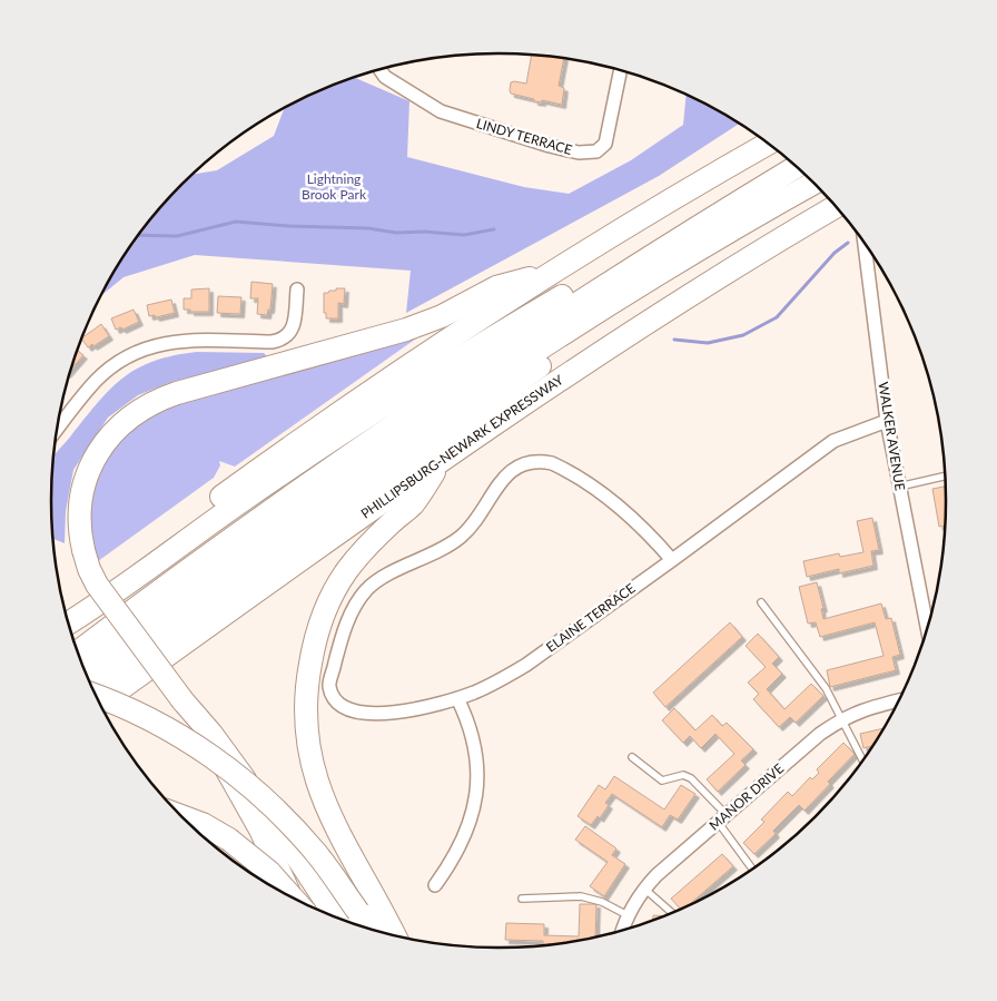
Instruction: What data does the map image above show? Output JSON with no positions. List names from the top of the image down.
{
  "streets": {
    "highway": ["PHILLIPSBURG-NEWARK EXPRESSWAY"],
    "street": [
      "LINDY TERRACE",
      "WALKER AVENUE",
      "ELAINE TERRACE",
      "MANOR DRIVE"
    ]
  },
  "crossings": [
    ["WALKER AVENUE", "ELAINE TERRACE"]
  ],
  "parks": ["Lightning Brook Park"]
}
